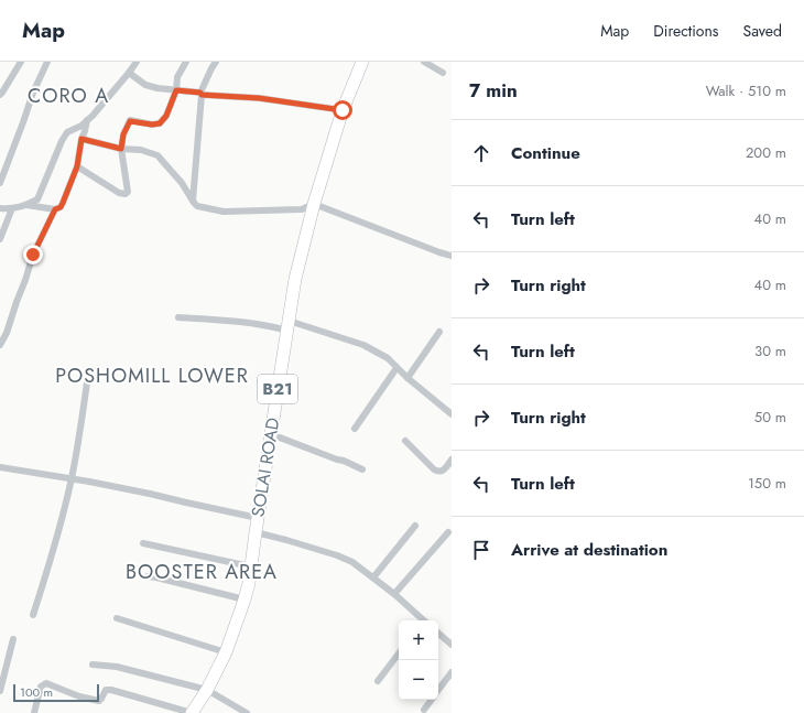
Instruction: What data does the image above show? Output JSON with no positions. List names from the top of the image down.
{
  "streets": {
    "highway": ["B21", "SOLAI ROAD"]
  },
  "districts": ["CORO A", "POSHOMILL LOWER", "BOOSTER AREA"],
  "scale_bar": "100 m",
  "page": {
    "header": "Map",
    "nav": ["Map", "Directions", "Saved"],
    "heading": ["7 min", "Walk · 510 m"],
    "list": [
      ["Continue", "200 m"],
      ["Turn left", "40 m"],
      ["Turn right", "40 m"],
      ["Turn left", "30 m"],
      ["Turn right", "50 m"],
      ["Turn left", "150 m"],
      "Arrive at destination"
    ],
    "map_buttons": ["+", "−"],
    "scale": "100 m"
  }
}
